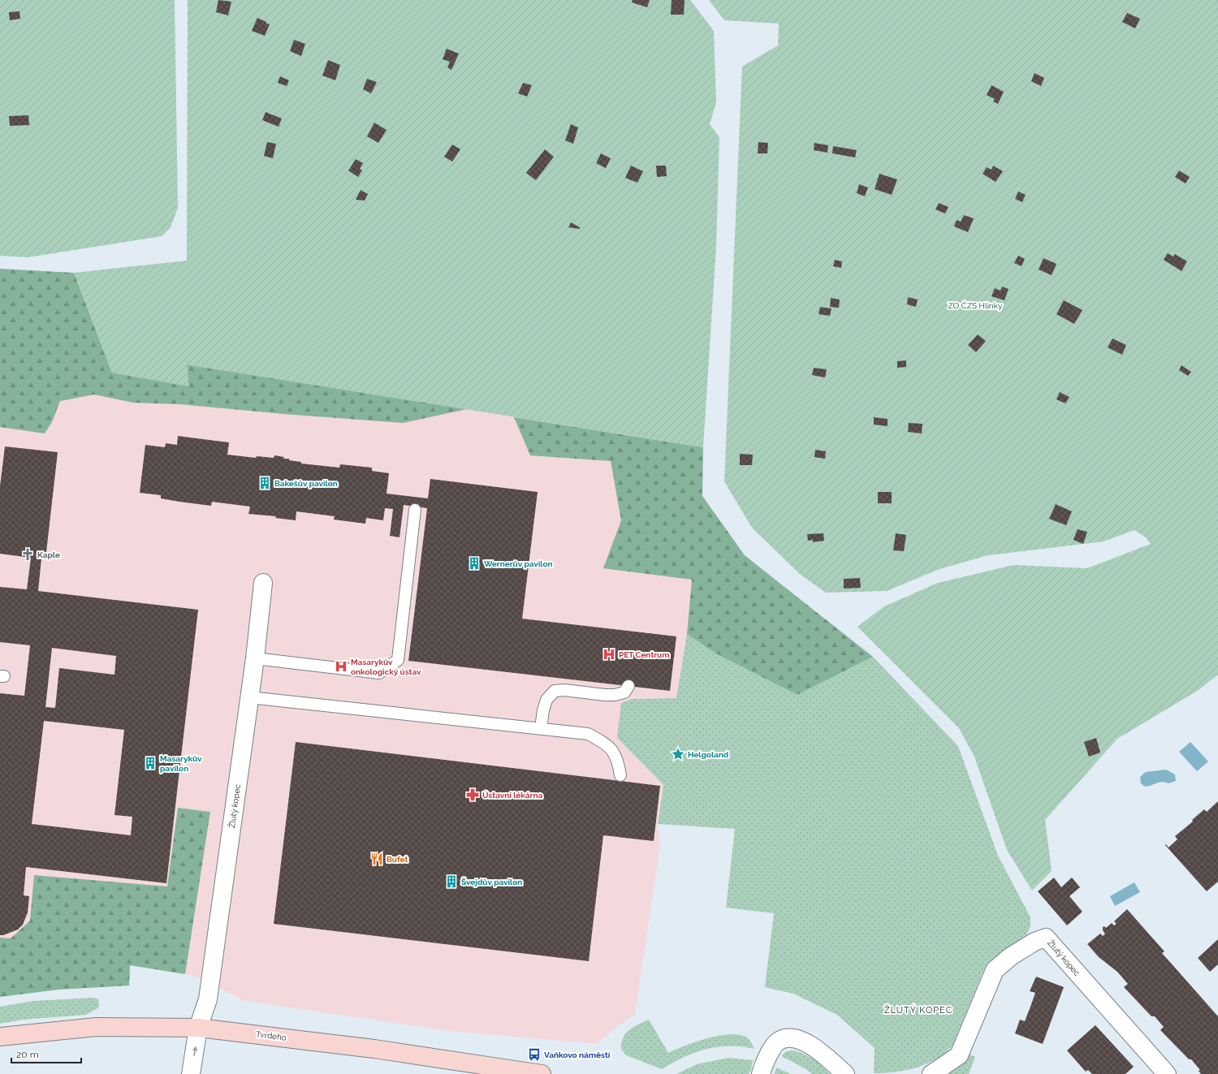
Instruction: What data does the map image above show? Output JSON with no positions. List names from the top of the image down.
{
  "streets": {
    "street": ["Žlutý kopec", "Tvrdého"]
  },
  "crossings": [
    ["Žlutý kopec", "Tvrdého"]
  ],
  "districts": ["ŽLUTÝ KOPEC"],
  "parks": ["ZO ČZS Hlinky"],
  "places": {
    "building": [
      "Bakešův pavilon",
      "Wernerův pavilon",
      "Masarykův pavilon",
      "Švejdův pavilon"
    ],
    "church": ["Kaple"],
    "hospital": ["PET Centrum", "Masarykův onkologický ústav"],
    "place": ["Helgoland"],
    "pharmacy": ["Ústavní lékárna"],
    "restaurant": ["Bufet"],
    "bus stop": ["Vaňkovo náměstí"]
  },
  "scale_bar": "20 m"
}
